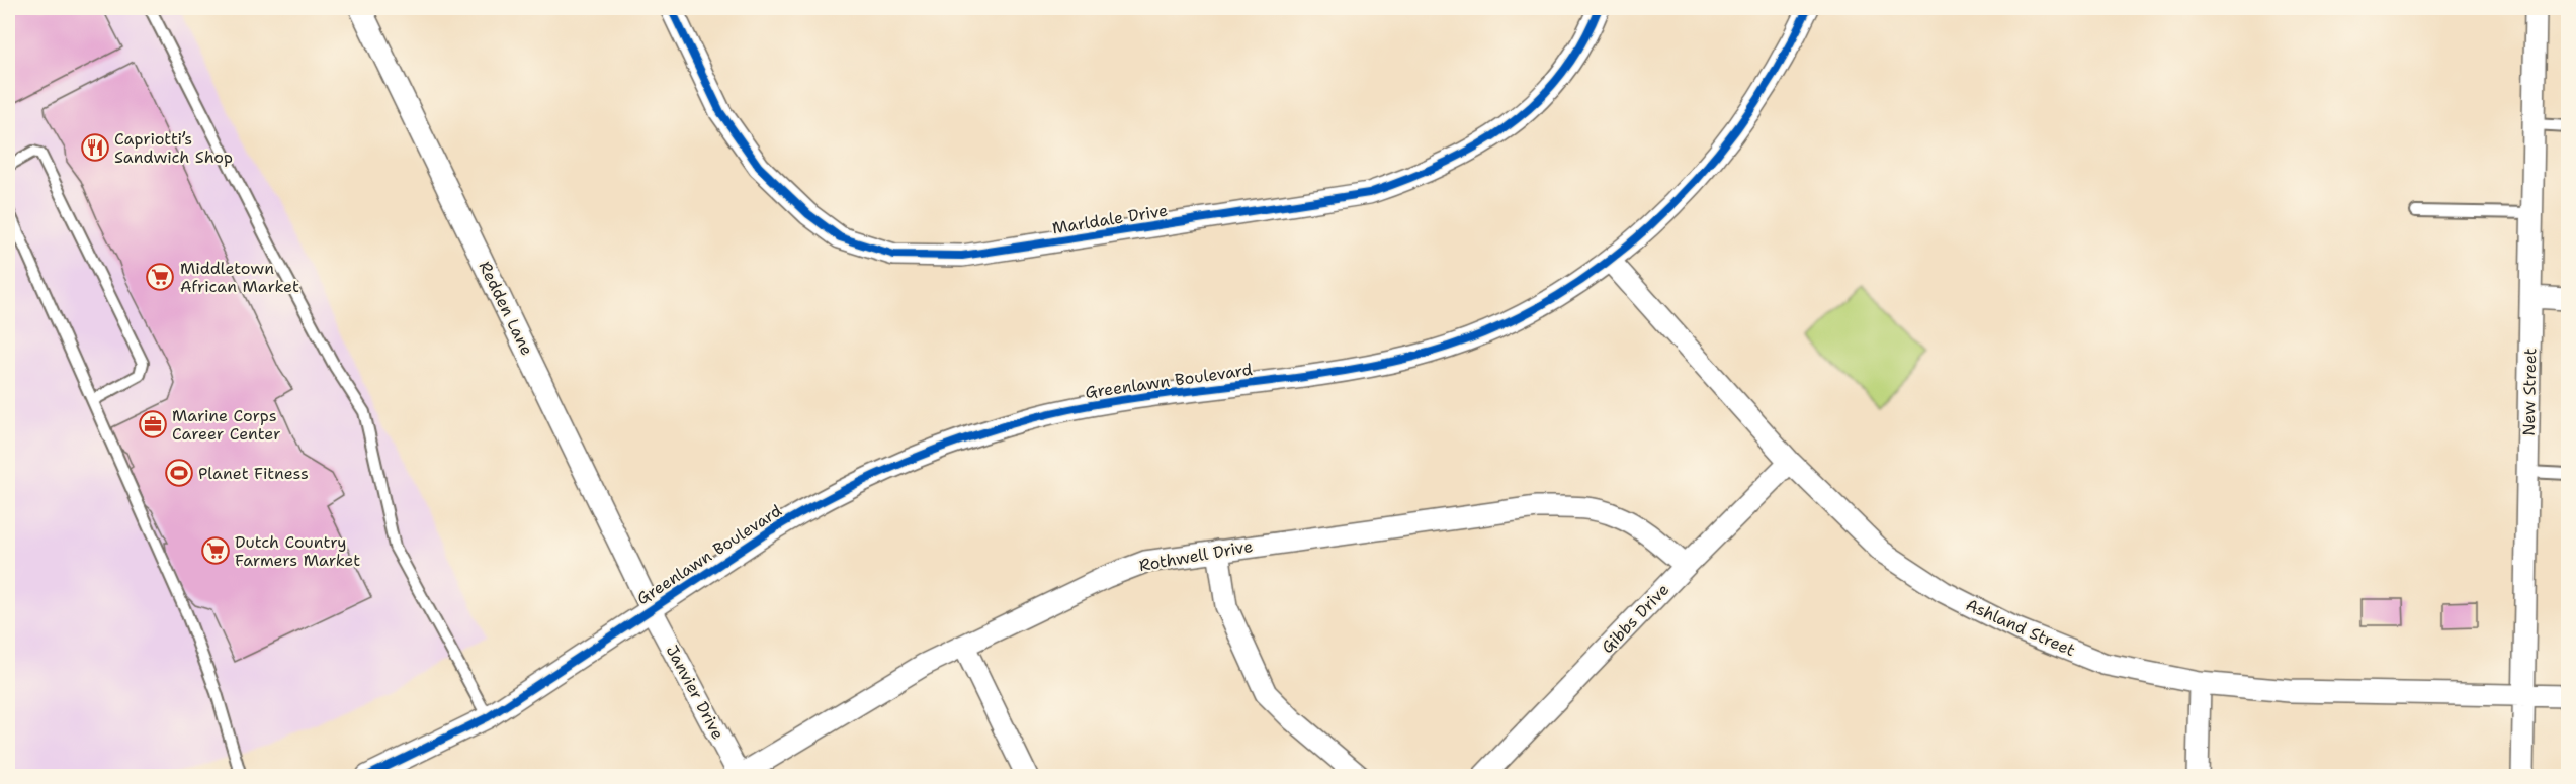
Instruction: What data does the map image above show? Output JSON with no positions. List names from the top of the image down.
{
  "streets": {
    "street": [
      "Marldale Drive",
      "Redden Lane",
      "Greenlawn Boulevard",
      "New Street",
      "Rothwell Drive",
      "Gibbs Drive",
      "Ashland Street",
      "Janvier Drive"
    ]
  },
  "crossings": [
    ["Redden Lane", "Greenlawn Boulevard"],
    ["Redden Lane", "Janvier Drive"],
    ["Greenlawn Boulevard", "Ashland Street"],
    ["Greenlawn Boulevard", "Janvier Drive"],
    ["New Street", "Ashland Street"],
    ["Rothwell Drive", "Gibbs Drive"],
    ["Rothwell Drive", "Janvier Drive"],
    ["Gibbs Drive", "Ashland Street"]
  ],
  "places": {
    "restaurant": ["Capriotti’s Sandwich Shop"],
    "supermarket": ["Middletown African Market", "Dutch Country Farmers Market"],
    "office": ["Marine Corps Career Center"],
    "sports": ["Planet Fitness"]
  }
}
